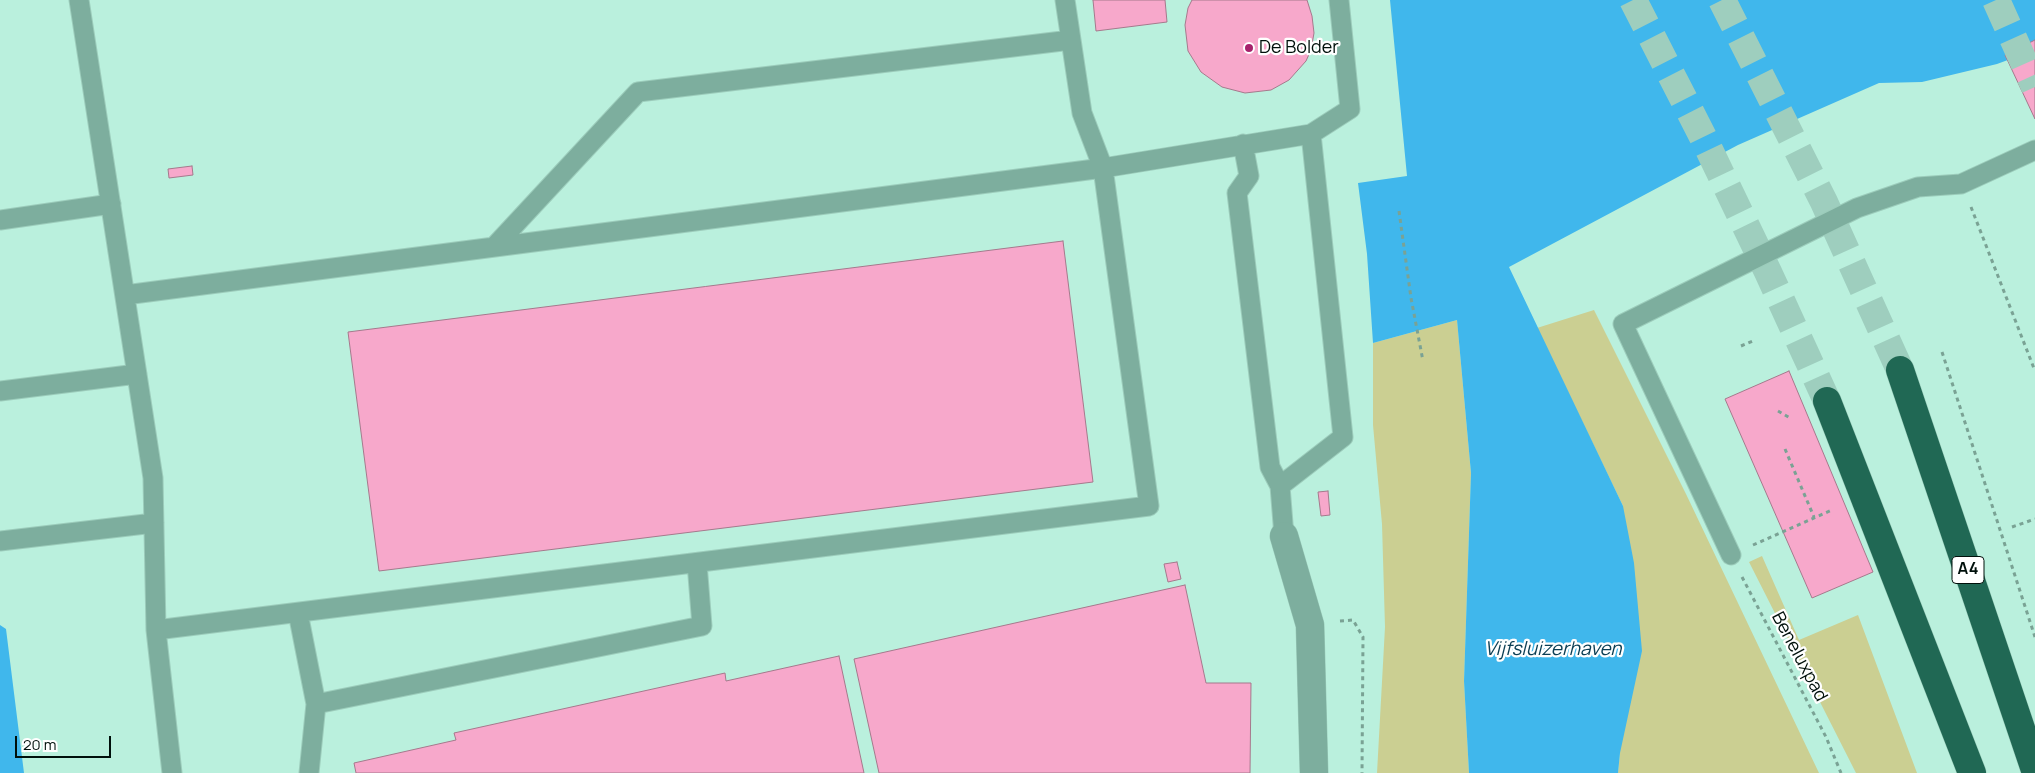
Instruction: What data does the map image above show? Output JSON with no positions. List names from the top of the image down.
{
  "streets": {
    "highway": ["A4"],
    "path": ["Beneluxpad"]
  },
  "water": ["Vijfsluizerhaven"],
  "places": ["De Bolder"],
  "scale_bar": "20 m"
}
